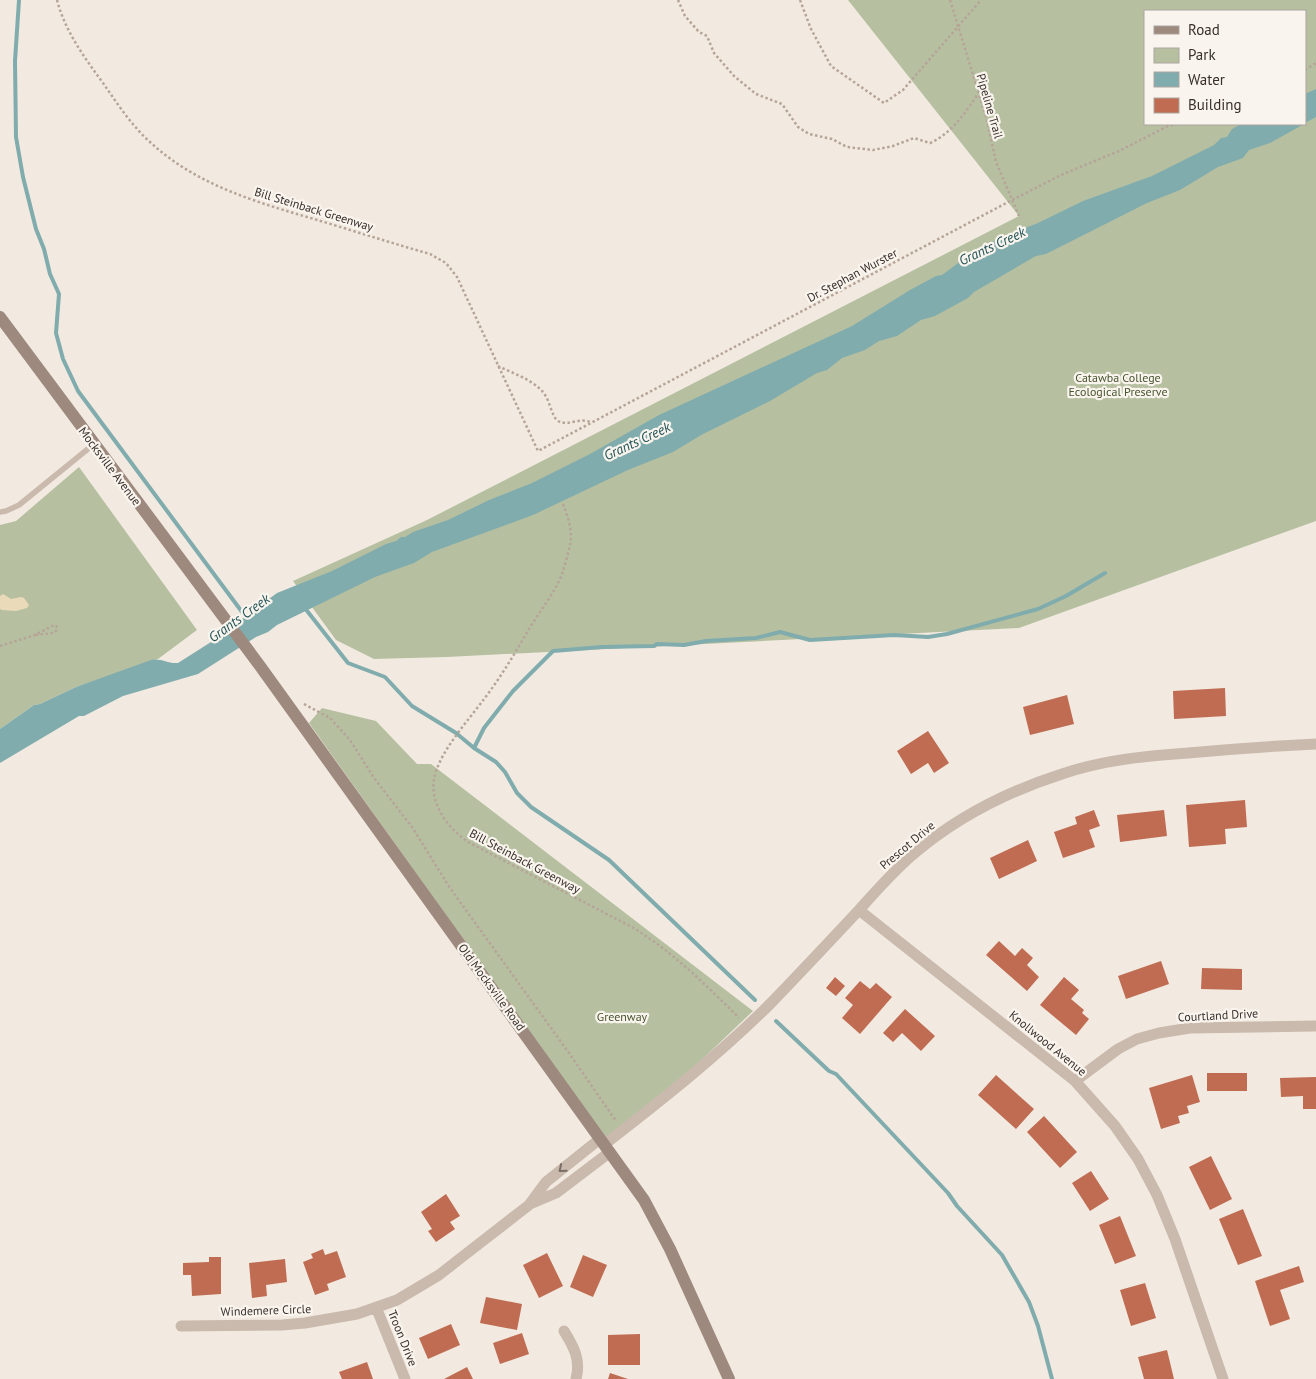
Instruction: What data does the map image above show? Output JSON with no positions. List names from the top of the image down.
{
  "streets": {
    "street": [
      "Mocksville Avenue",
      "Prescot Drive",
      "Old Mocksville Road",
      "Courtland Drive",
      "Knollwood Avenue",
      "Windemere Circle",
      "Troon Drive"
    ],
    "path": ["Pipeline Trail", "Bill Steinback Greenway", "Dr. Stephan Wurster"]
  },
  "crossings": [
    ["Pipeline Trail", "Dr. Stephan Wurster"],
    ["Bill Steinback Greenway", "Dr. Stephan Wurster"],
    ["Mocksville Avenue", "Old Mocksville Road"],
    ["Prescot Drive", "Old Mocksville Road"],
    ["Prescot Drive", "Knollwood Avenue"],
    ["Prescot Drive", "Windemere Circle"],
    ["Old Mocksville Road", "Windemere Circle"],
    ["Courtland Drive", "Knollwood Avenue"],
    ["Windemere Circle", "Troon Drive"]
  ],
  "water": ["Grants Creek"],
  "parks": ["Catawba College Ecological Preserve", "Greenway"],
  "legend": [
    "Road",
    "Park",
    "Water",
    "Building"
  ]
}
